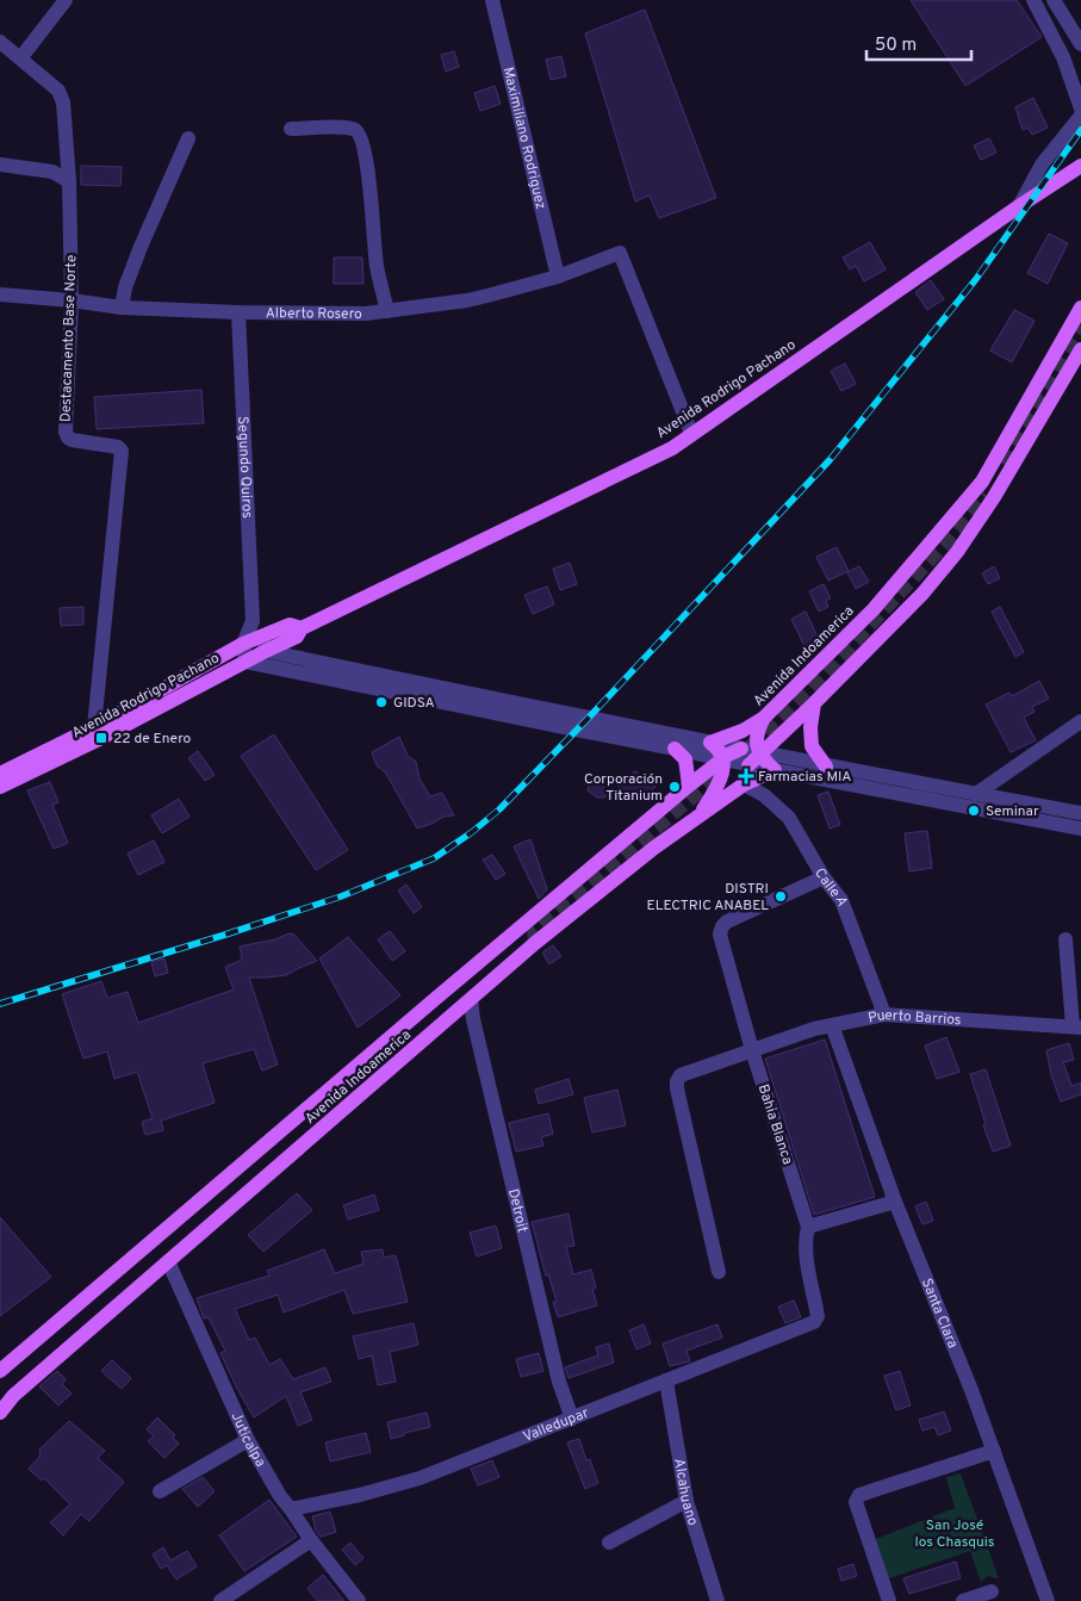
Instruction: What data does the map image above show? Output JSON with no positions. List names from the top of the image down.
{
  "streets": {
    "main road": ["Avenida Rodrigo Pachano", "Avenida Indoamerica"],
    "street": [
      "Maximiliano Rodriguez",
      "Alberto Rosero",
      "Destacamento Base Norte",
      "Segundo Quiros",
      "Calle A",
      "Puerto Barrios",
      "Bahia Blanca",
      "Detroit",
      "Santa Clara",
      "Valledupar",
      "Juticalpa",
      "Alcahuano"
    ]
  },
  "crossings": [
    ["Maximiliano Rodriguez", "Alberto Rosero"],
    ["Alberto Rosero", "Destacamento Base Norte"],
    ["Alberto Rosero", "Avenida Rodrigo Pachano"],
    ["Alberto Rosero", "Segundo Quiros"],
    ["Destacamento Base Norte", "Avenida Rodrigo Pachano"],
    ["Avenida Indoamerica", "Detroit"],
    ["Avenida Indoamerica", "Juticalpa"],
    ["Calle A", "Puerto Barrios"],
    ["Calle A", "Bahia Blanca"],
    ["Puerto Barrios", "Bahia Blanca"],
    ["Puerto Barrios", "Santa Clara"],
    ["Bahia Blanca", "Valledupar"],
    ["Detroit", "Valledupar"],
    ["Valledupar", "Juticalpa"],
    ["Valledupar", "Alcahuano"]
  ],
  "parks": ["San José los Chasquis"],
  "places": {
    "other": [
      "GIDSA",
      "Corporación Titanium",
      "Seminar",
      "DISTRI ELECTRIC ANABEL"
    ],
    "transit": ["22 de Enero"],
    "health": ["Farmacias MIA"]
  },
  "scale_bar": "50 m"
}
